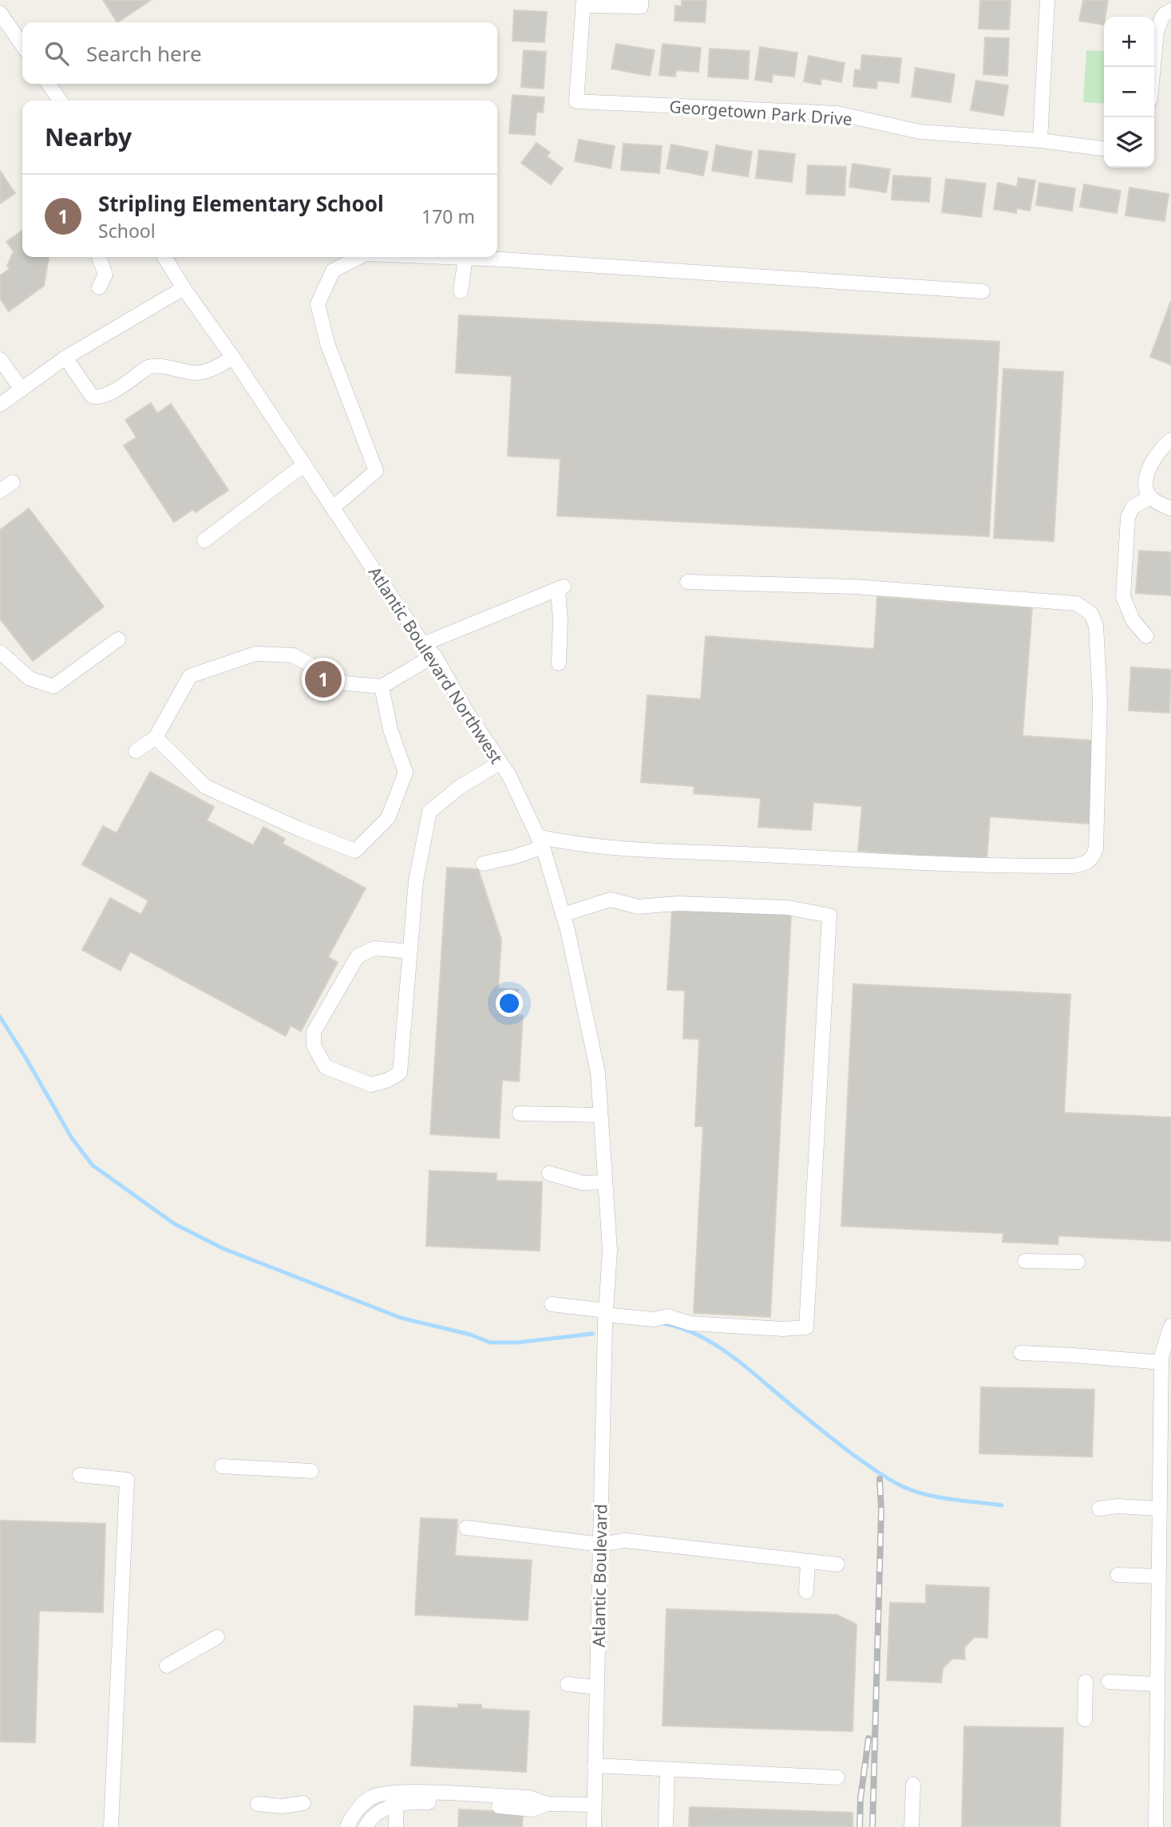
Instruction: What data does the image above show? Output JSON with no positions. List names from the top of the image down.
{
  "streets": {
    "street": ["Georgetown Park Drive", "Atlantic Boulevard Northwest", "Atlantic Boulevard"]
  },
  "crossings": [
    ["Atlantic Boulevard Northwest", "Atlantic Boulevard"]
  ],
  "page": {
    "map_buttons": ["+", "−"],
    "search": "Search here",
    "heading": "Nearby",
    "list": [
      {
        "mark": "1",
        "name": "Stripling Elementary School",
        "note": "School",
        "value": "170 m"
      }
    ],
    "pins": "1"
  }
}
